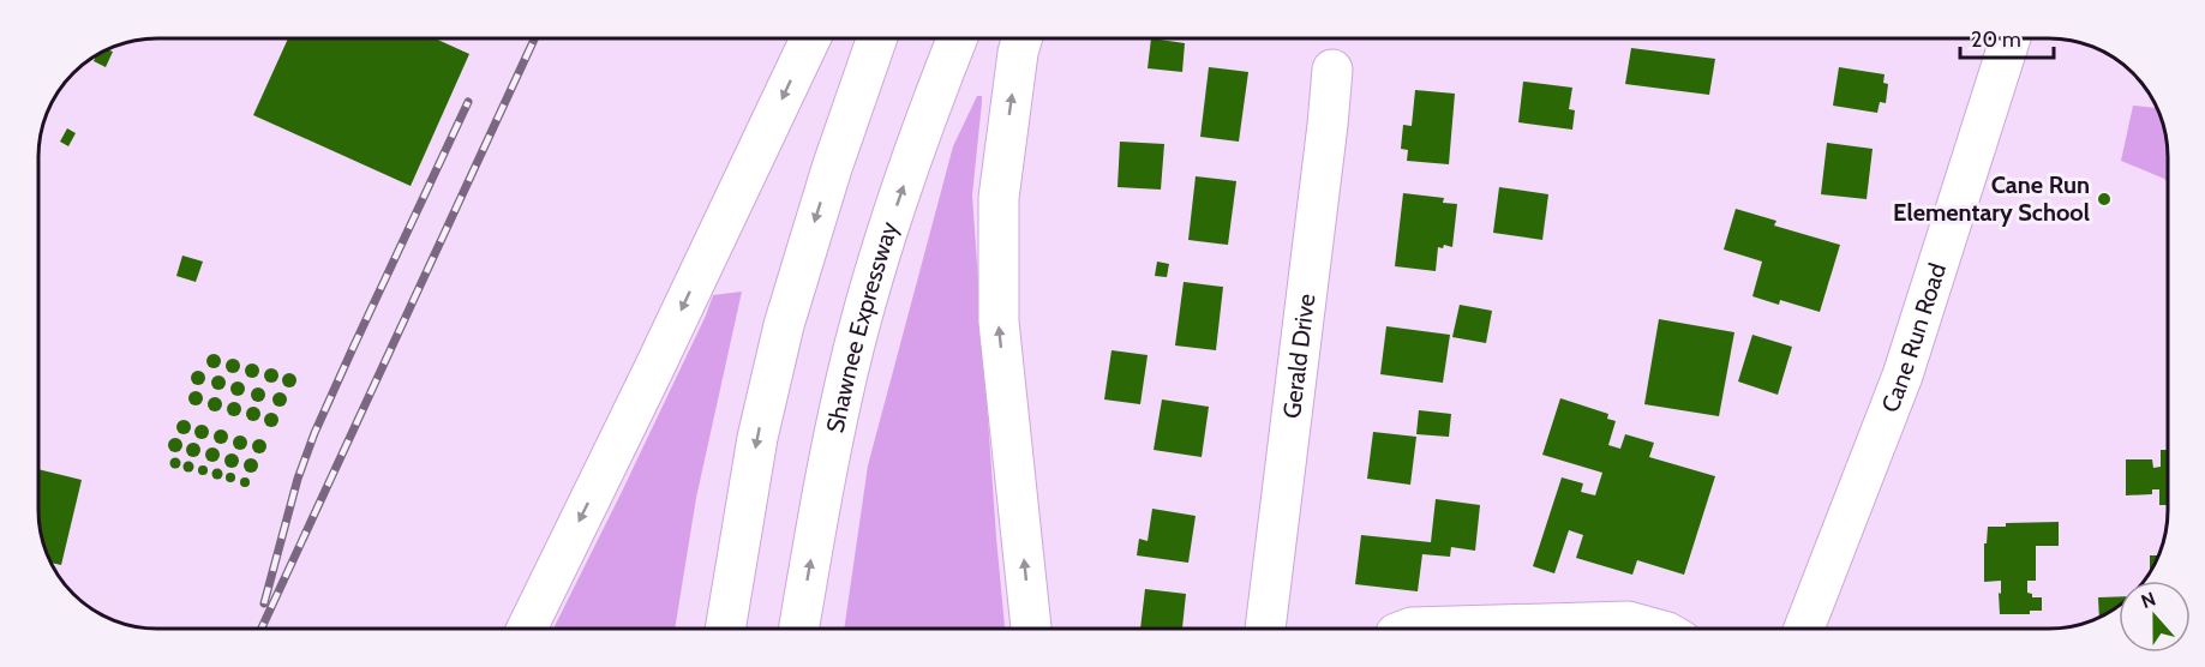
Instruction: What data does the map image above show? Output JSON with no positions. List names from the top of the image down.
{
  "streets": {
    "main road": ["Shawnee Expressway", "Cane Run Road", "Gerald Drive"]
  },
  "places": ["Cane Run Elementary School"],
  "scale_bar": "20 m",
  "north": "top"
}
